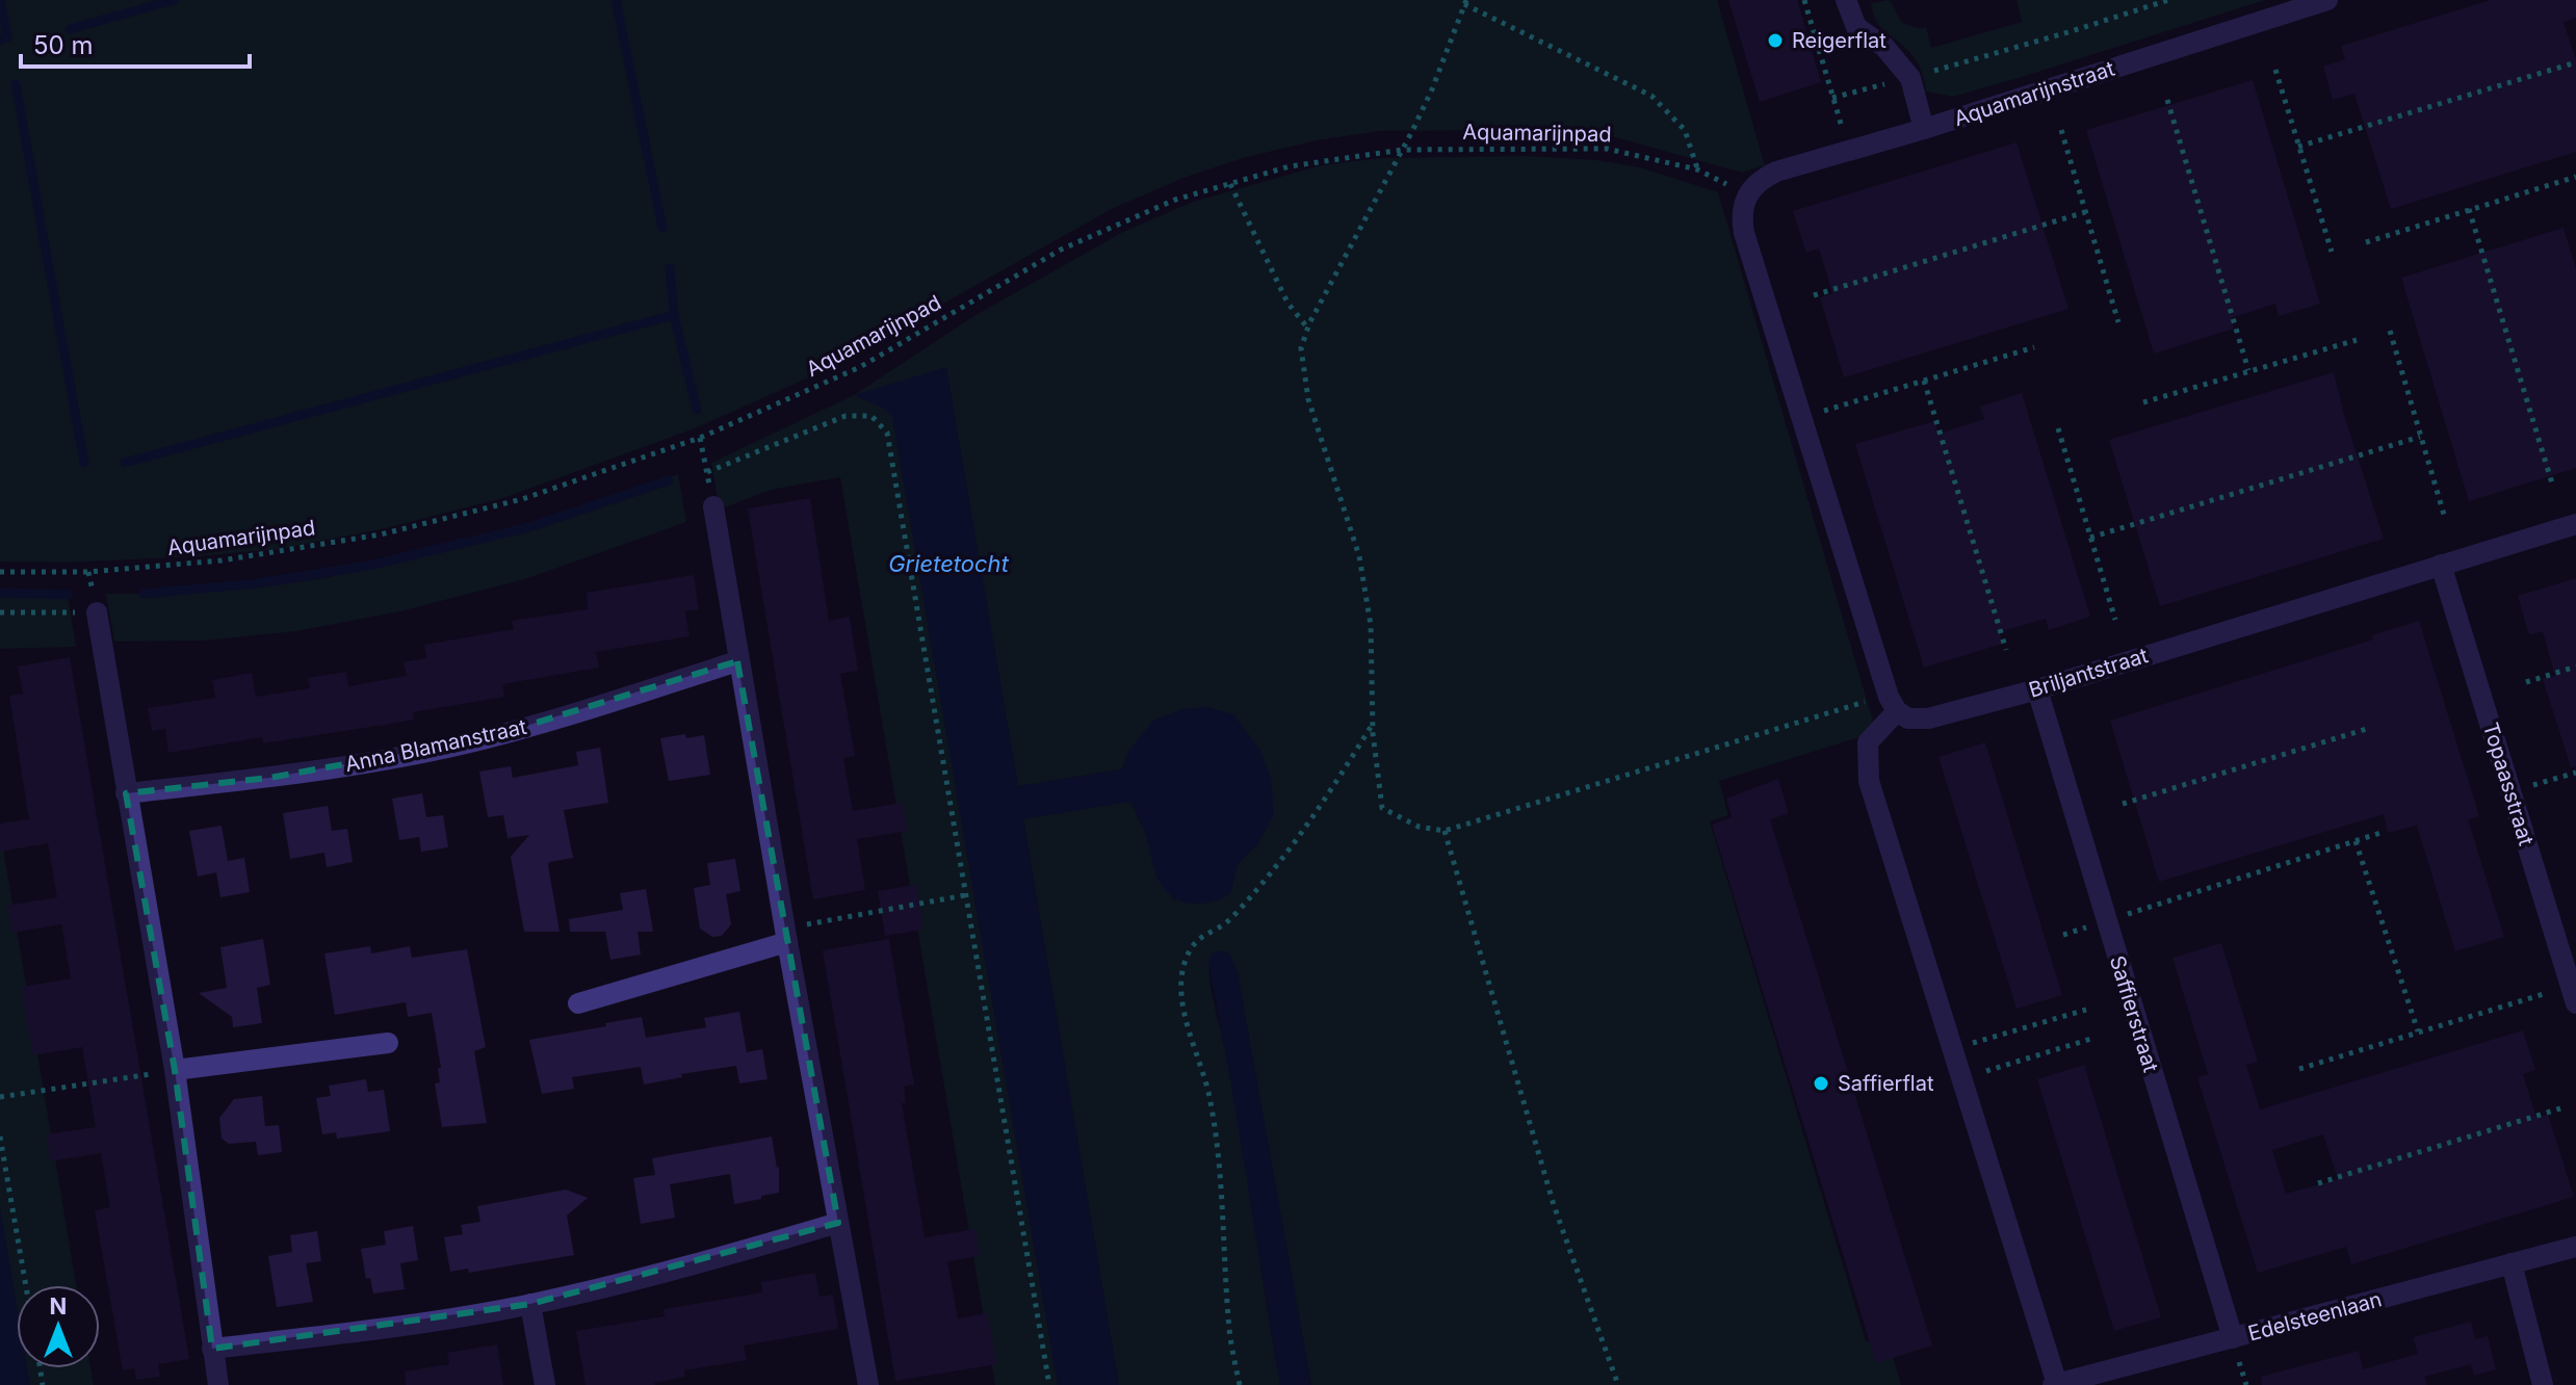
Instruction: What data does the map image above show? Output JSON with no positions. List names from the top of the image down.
{
  "streets": {
    "street": [
      "Aquamarijnstraat",
      "Briljantstraat",
      "Anna Blamanstraat",
      "Topaasstraat",
      "Saffierstraat",
      "Edelsteenlaan"
    ],
    "path": ["Aquamarijnpad"]
  },
  "crossings": [
    ["Aquamarijnstraat", "Aquamarijnpad"],
    ["Briljantstraat", "Topaasstraat"],
    ["Briljantstraat", "Saffierstraat"],
    ["Saffierstraat", "Edelsteenlaan"]
  ],
  "water": ["Grietetocht"],
  "places": ["Reigerflat", "Saffierflat"],
  "scale_bar": "50 m",
  "north": "top"
}
